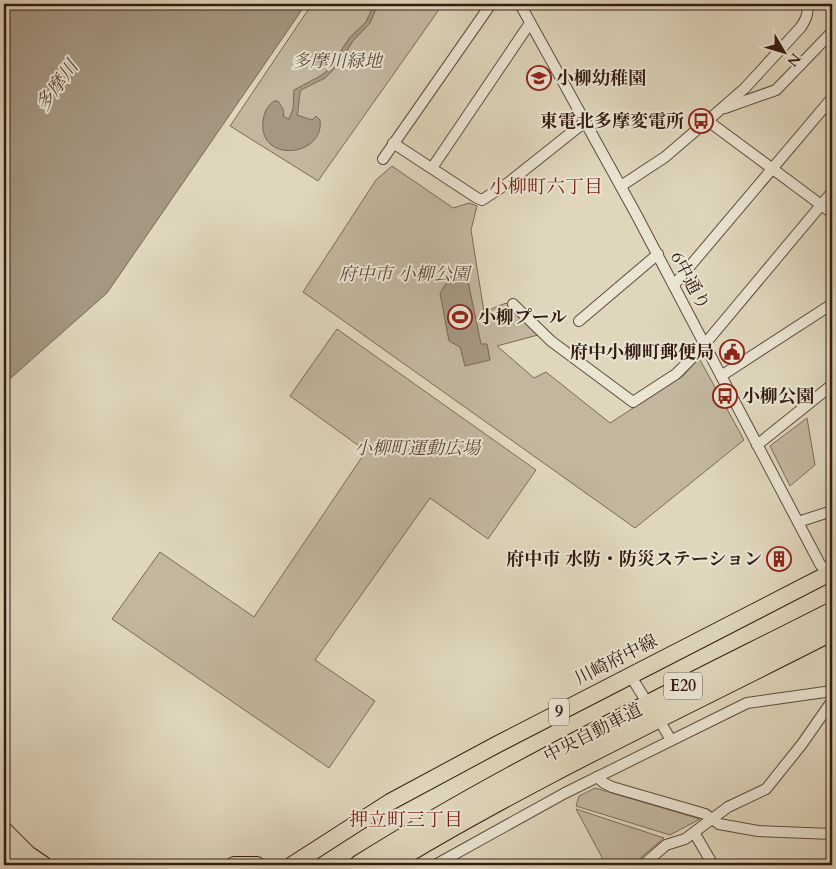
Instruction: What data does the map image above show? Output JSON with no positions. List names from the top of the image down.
{
  "streets": {
    "highway": ["E20", "中央自動車道"],
    "main road": ["川崎府中線", "9"],
    "street": ["6中通り"]
  },
  "crossings": [
    ["6中通り", "川崎府中線"]
  ],
  "districts": ["小柳町六丁目", "押立町三丁目"],
  "water": ["多摩川"],
  "parks": ["多摩川緑地", "府中市 小柳公園", "小柳町運動広場"],
  "places": {
    "school or university": ["小柳幼稚園"],
    "bus stop": ["東電北多摩変電所", "小柳公園"],
    "sports": ["小柳プール"],
    "public building": ["府中小柳町郵便局"],
    "building": ["府中市 水防・防災ステーション"]
  },
  "north": "bottom right"
}
